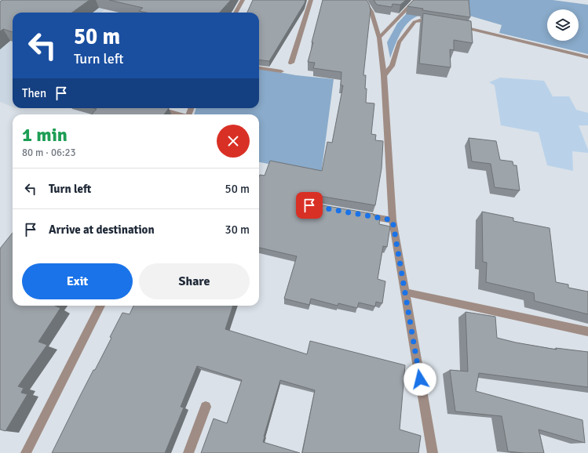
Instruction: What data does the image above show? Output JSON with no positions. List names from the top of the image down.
{
  "page": {
    "turn": ["50 m", "Turn left"],
    "then": "Then",
    "heading": ["1 min", "80 m · 06:23"],
    "list": [
      {
        "name": "Turn left",
        "value": "50 m"
      },
      {
        "name": "Arrive at destination",
        "value": "30 m"
      }
    ],
    "buttons": ["Exit", "Share"]
  }
}
